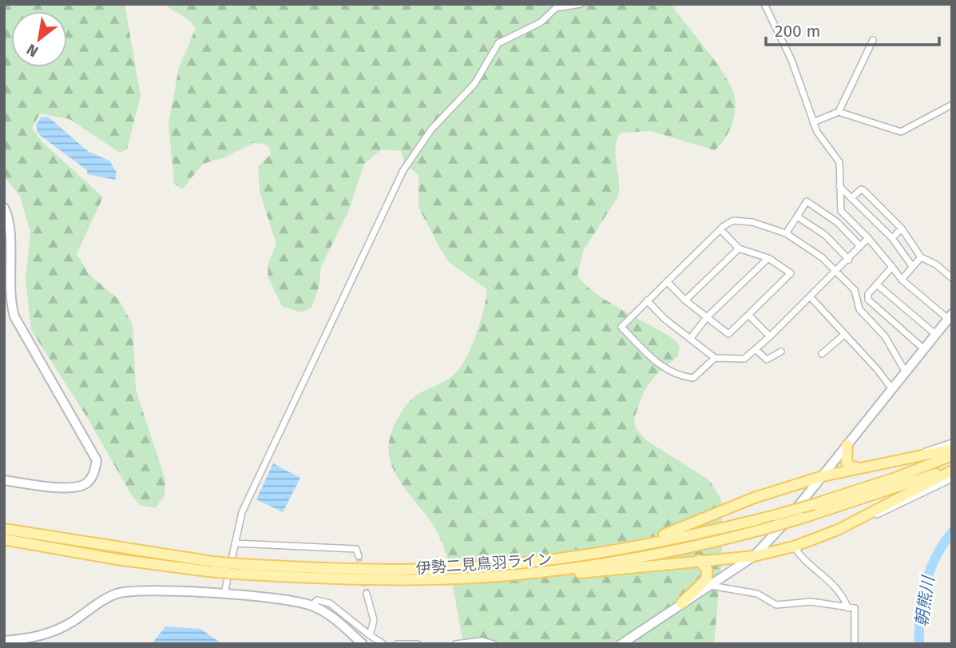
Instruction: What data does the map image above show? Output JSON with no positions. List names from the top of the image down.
{
  "streets": {
    "main road": ["伊勢二見鳥羽ライン"]
  },
  "water": ["朝熊川"],
  "scale_bar": "200 m",
  "north": "bottom left"
}
